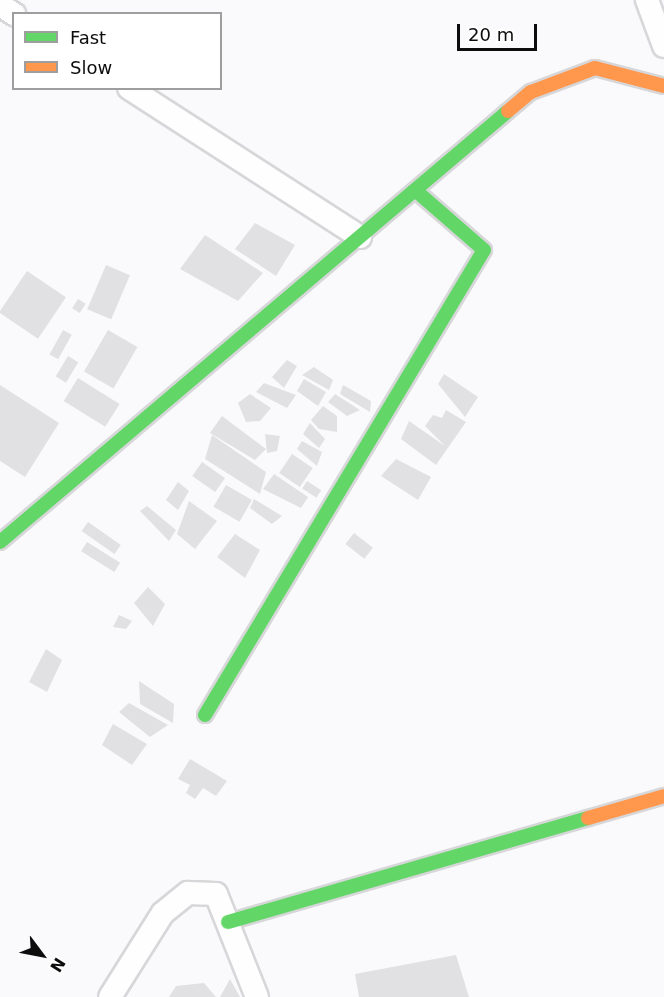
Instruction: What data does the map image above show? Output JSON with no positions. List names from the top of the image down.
{
  "legend": ["Fast", "Slow"],
  "scale_bar": "20 m",
  "north": "bottom right"
}
